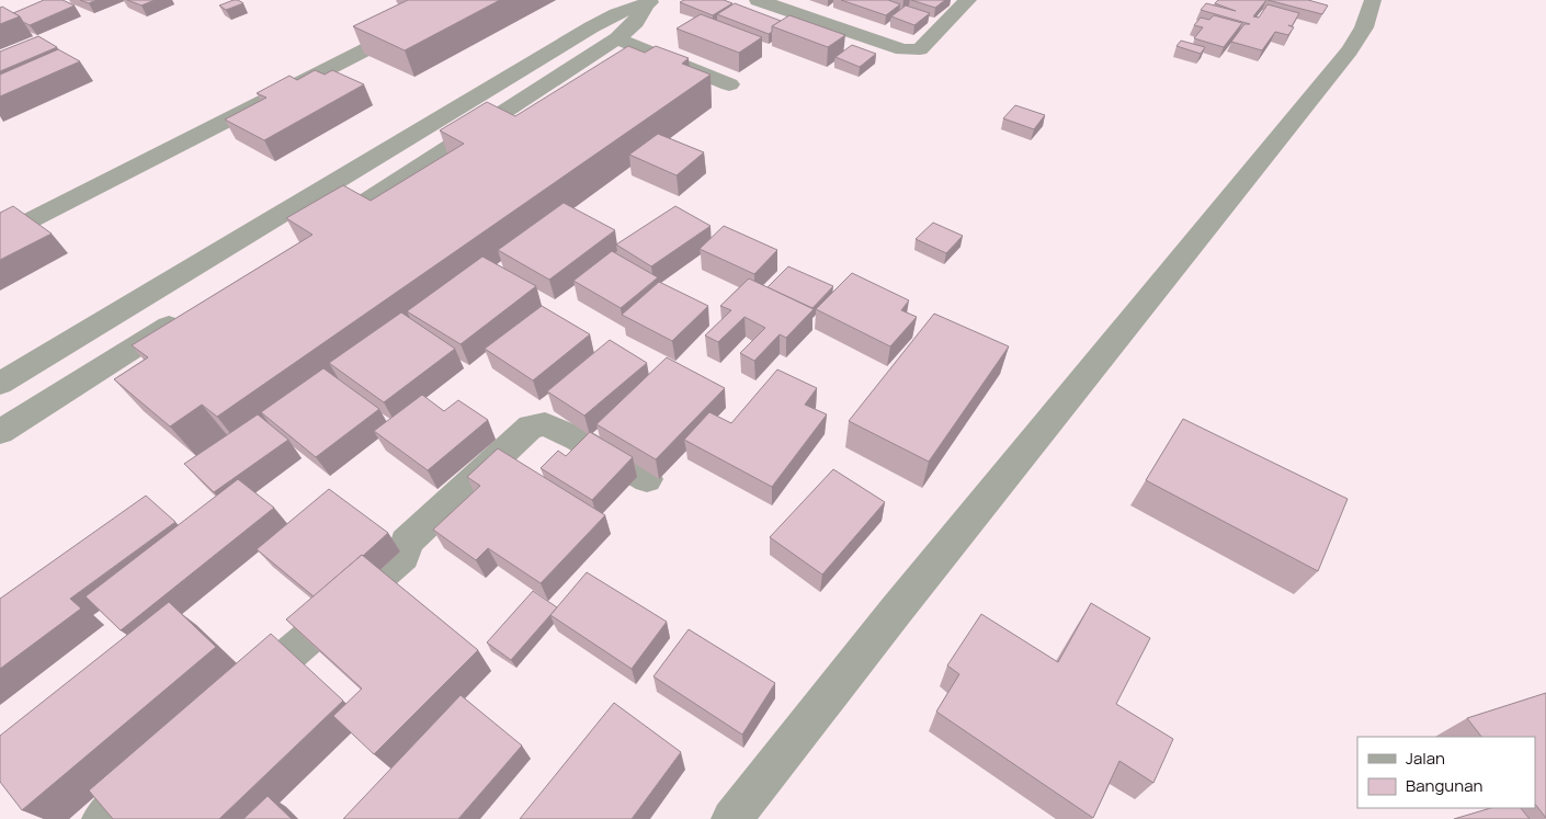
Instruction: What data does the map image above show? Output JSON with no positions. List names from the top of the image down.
{
  "legend": ["Jalan", "Bangunan"]
}
